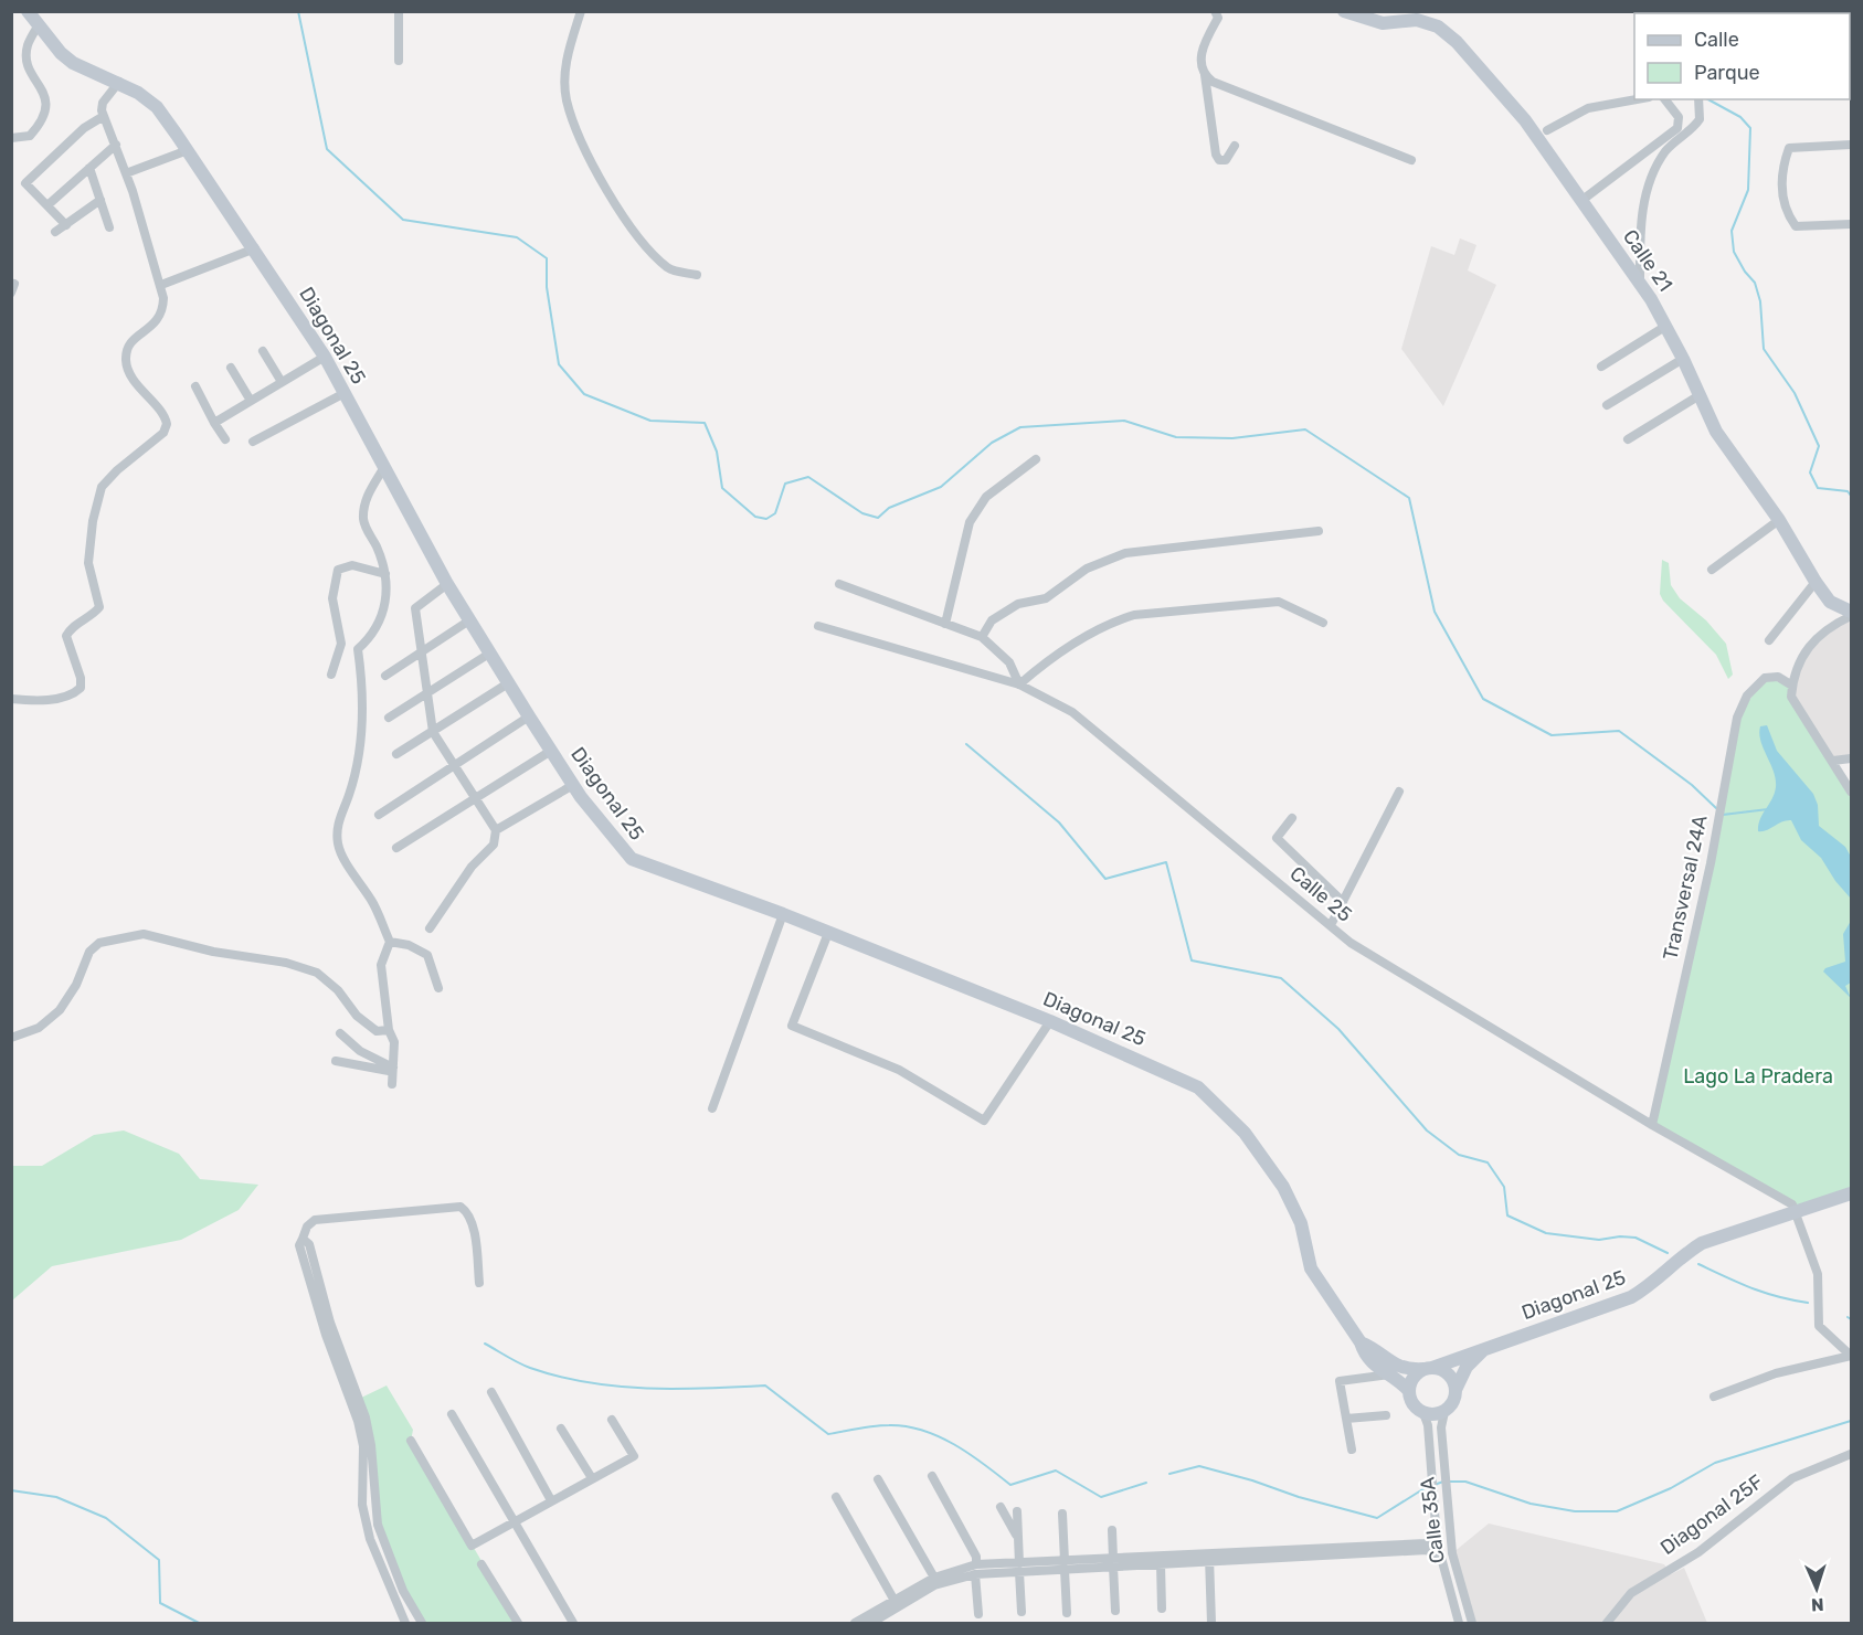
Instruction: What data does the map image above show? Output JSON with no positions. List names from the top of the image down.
{
  "streets": {
    "street": [
      "Calle 21",
      "Diagonal 25",
      "Transversal 24A",
      "Calle 25",
      "Diagonal 25F",
      "Calle 35A"
    ]
  },
  "crossings": [
    ["Diagonal 25", "Calle 25"],
    ["Diagonal 25", "Calle 35A"],
    ["Transversal 24A", "Calle 25"]
  ],
  "parks": ["Lago La Pradera"],
  "legend": ["Calle", "Parque"],
  "north": "bottom"
}
